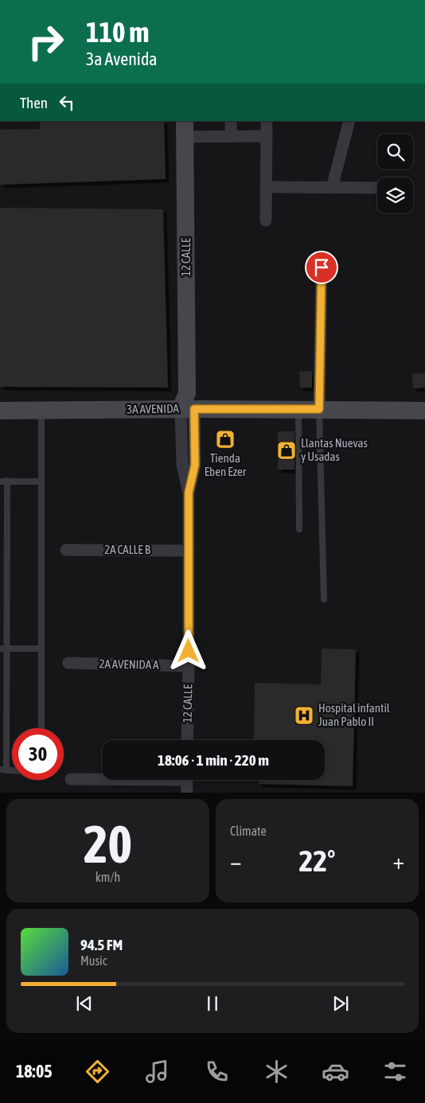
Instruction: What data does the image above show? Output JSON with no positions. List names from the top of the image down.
{
  "streets": {
    "main road": ["12 CALLE", "3A AVENIDA"],
    "street": ["2A CALLE B", "2A AVENIDA A"]
  },
  "crossings": [
    ["12 CALLE", "3A AVENIDA"],
    ["12 CALLE", "2A CALLE B"],
    ["12 CALLE", "2A AVENIDA A"]
  ],
  "places": {
    "shop": ["Tienda Eben Ezer", "Llantas Nuevas y Usadas"],
    "hospital": ["Hospital infantil Juan Pablo II"]
  },
  "page": {
    "turn": ["110 m", "3a Avenida"],
    "then": "Then",
    "limit": "30",
    "trip": "18:06 · 1 min · 220 m",
    "tile": [
      ["20", "km/h"],
      "Climate"
    ],
    "heat": ["−", "22°", "+"],
    "song": ["94.5 FM", "Music"],
    "tabs": "18:05"
  }
}
